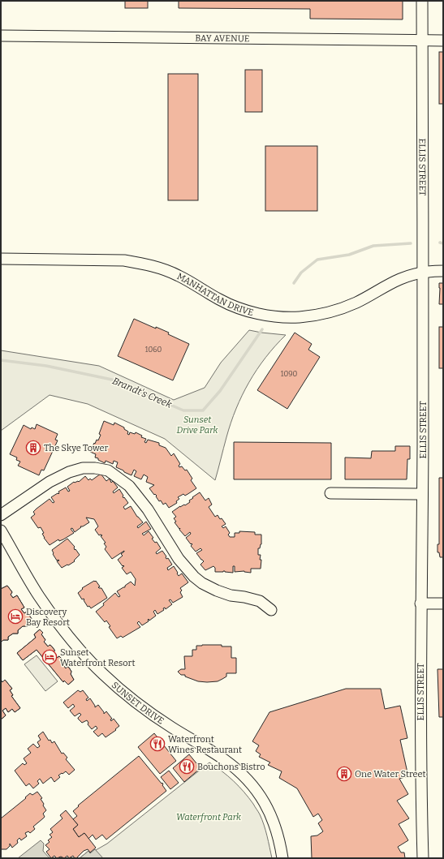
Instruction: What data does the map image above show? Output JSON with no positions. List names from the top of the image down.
{
  "streets": {
    "street": [
      "BAY AVENUE",
      "ELLIS STREET",
      "MANHATTAN DRIVE",
      "SUNSET DRIVE"
    ]
  },
  "crossings": [
    ["BAY AVENUE", "ELLIS STREET"],
    ["ELLIS STREET", "MANHATTAN DRIVE"]
  ],
  "water": ["Brandt's Creek"],
  "parks": ["Sunset Drive Park", "Waterfront Park"],
  "places": {
    "building": ["The Skye Tower", "One Water Street"],
    "hotel": ["Discovery Bay Resort", "Sunset Waterfront Resort"],
    "restaurant": ["Waterfront Wines Restaurant", "Bouchons Bistro"]
  },
  "house_numbers": ["1060", "1090"]
}
